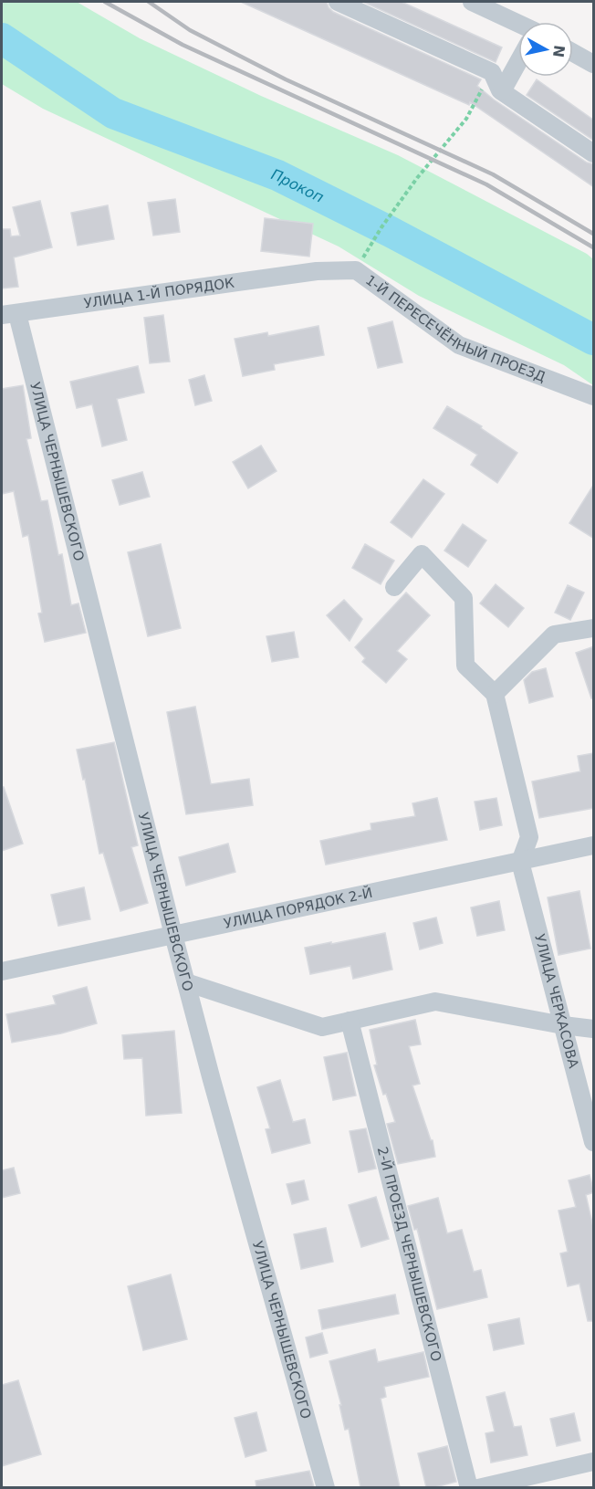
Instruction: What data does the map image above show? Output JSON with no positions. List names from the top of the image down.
{
  "streets": {
    "street": [
      "УЛИЦА 1-Й ПОРЯДОК",
      "1-Й ПЕРЕСЕЧЁННЫЙ ПРОЕЗД",
      "УЛИЦА ЧЕРНЫШЕВСКОГО",
      "УЛИЦА ПОРЯДОК 2-Й",
      "УЛИЦА ЧЕРКАСОВА",
      "2-Й ПРОЕЗД ЧЕРНЫШЕВСКОГО"
    ]
  },
  "crossings": [
    ["УЛИЦА 1-Й ПОРЯДОК", "1-Й ПЕРЕСЕЧЁННЫЙ ПРОЕЗД"],
    ["УЛИЦА 1-Й ПОРЯДОК", "УЛИЦА ЧЕРНЫШЕВСКОГО"],
    ["УЛИЦА ЧЕРНЫШЕВСКОГО", "УЛИЦА ПОРЯДОК 2-Й"],
    ["УЛИЦА ПОРЯДОК 2-Й", "УЛИЦА ЧЕРКАСОВА"]
  ],
  "water": ["Прокоп"],
  "north": "right"
}
